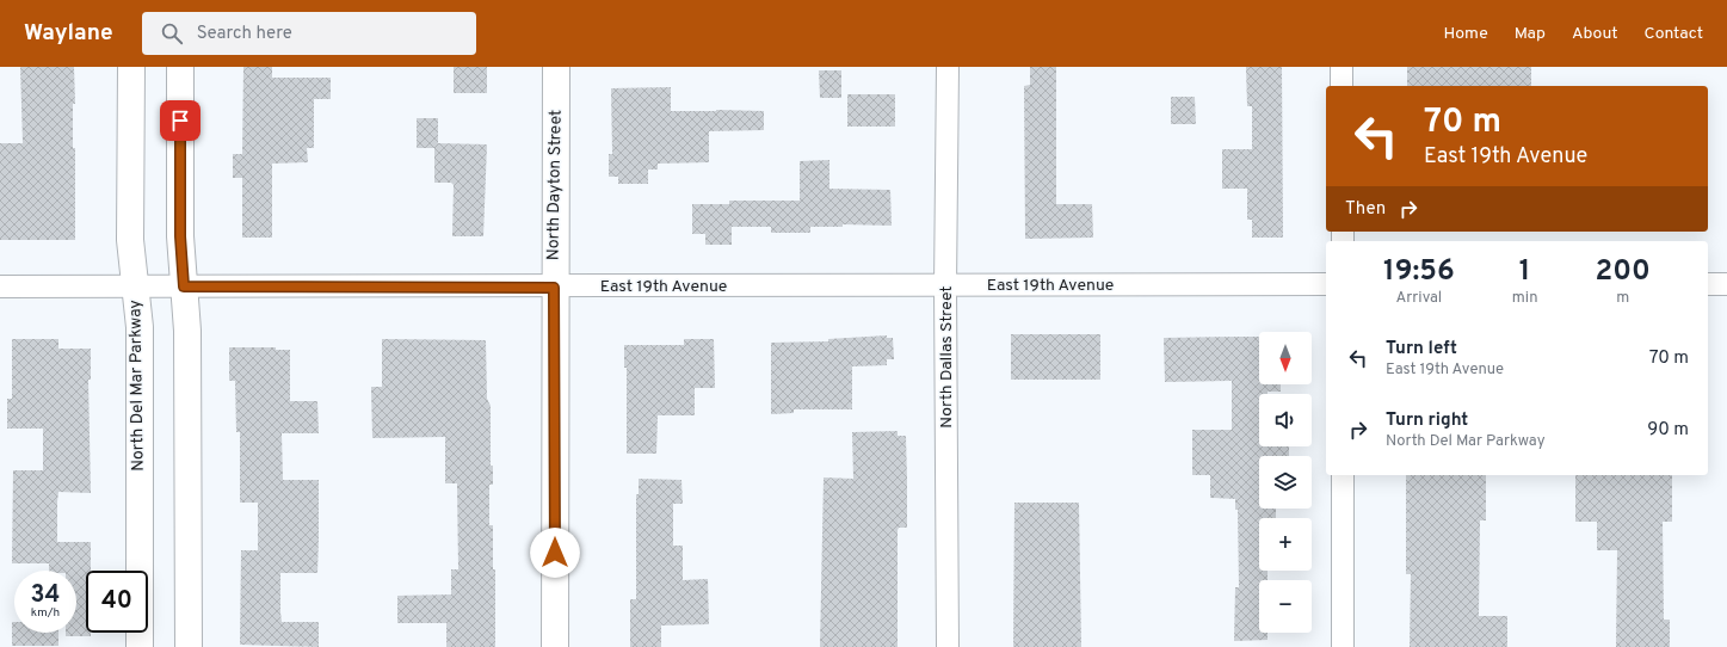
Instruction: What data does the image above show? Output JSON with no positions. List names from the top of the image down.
{
  "streets": {
    "street": [
      "North Dayton Street",
      "East 19th Avenue",
      "North Dallas Street",
      "North Del Mar Parkway"
    ]
  },
  "crossings": [
    ["North Dayton Street", "East 19th Avenue"],
    ["East 19th Avenue", "North Dallas Street"],
    ["East 19th Avenue", "North Del Mar Parkway"]
  ],
  "north": "bottom",
  "page": {
    "header": "Waylane",
    "search": "Search here",
    "nav": [
      "Home",
      "Map",
      "About",
      "Contact"
    ],
    "turn": ["70 m", "East 19th Avenue"],
    "then": "Then",
    "eta": [
      "19:56",
      "Arrival",
      "1",
      "min",
      "200",
      "m"
    ],
    "list": [
      {
        "name": "Turn left",
        "note": "East 19th Avenue",
        "value": "70 m"
      },
      {
        "name": "Turn right",
        "note": "North Del Mar Parkway",
        "value": "90 m"
      }
    ],
    "map_buttons": ["+", "−"],
    "speed": "34 km/h",
    "limit": "40"
  }
}
